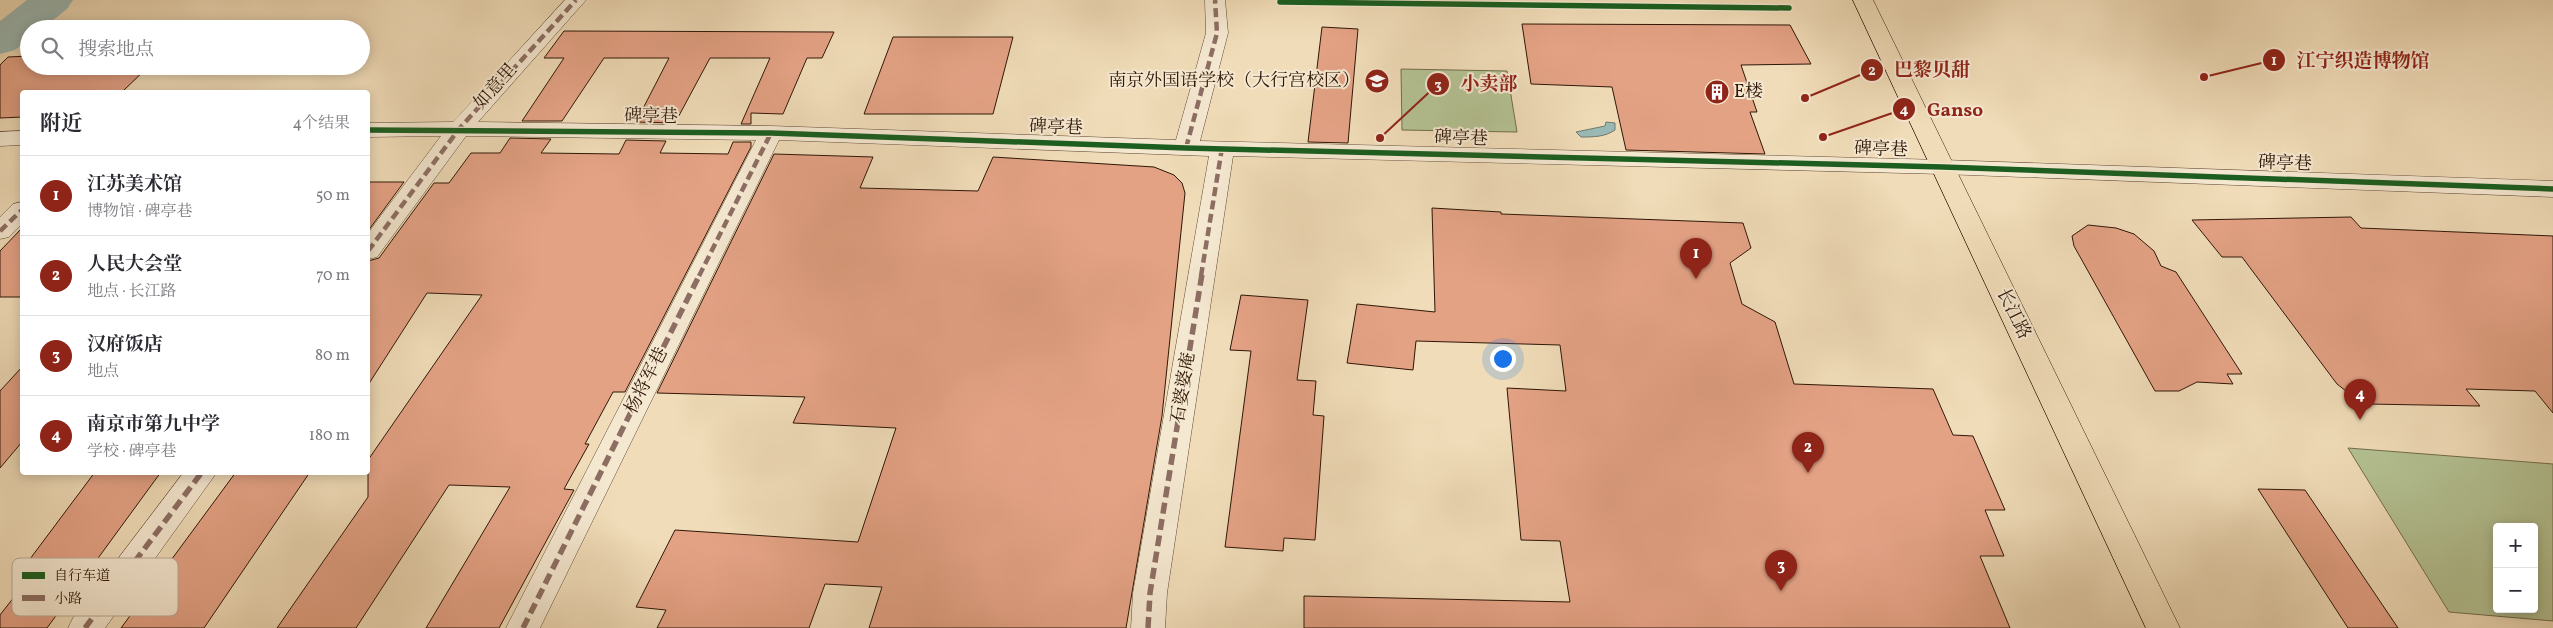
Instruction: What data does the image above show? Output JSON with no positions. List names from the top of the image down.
{
  "streets": {
    "main road": ["长江路"],
    "street": [
      "如意里",
      "碑亭巷",
      "杨将军巷",
      "石婆婆庵"
    ]
  },
  "crossings": [
    ["如意里", "碑亭巷"],
    ["碑亭巷", "长江路"],
    ["碑亭巷", "杨将军巷"],
    ["碑亭巷", "石婆婆庵"]
  ],
  "places": {
    "other": [
      "江宁织造博物馆",
      "巴黎贝甜",
      "Ganso",
      "小卖部"
    ],
    "school or university": ["南京外国语学校（大行宫校区）"],
    "building": ["E楼"]
  },
  "legend": ["自行车道", "小路"],
  "page": {
    "search": "搜索地点",
    "heading": ["附近", "4个结果"],
    "list": [
      {
        "mark": "1",
        "name": "江苏美术馆",
        "note": "博物馆 · 碑亭巷",
        "value": "50 m"
      },
      {
        "mark": "2",
        "name": "人民大会堂",
        "note": "地点 · 长江路",
        "value": "70 m"
      },
      {
        "mark": "3",
        "name": "汉府饭店",
        "note": "地点",
        "value": "80 m"
      },
      {
        "mark": "4",
        "name": "南京市第九中学",
        "note": "学校 · 碑亭巷",
        "value": "180 m"
      }
    ],
    "pins": [
      "1",
      "4",
      "2",
      "3"
    ],
    "map_buttons": ["+", "−"]
  }
}
